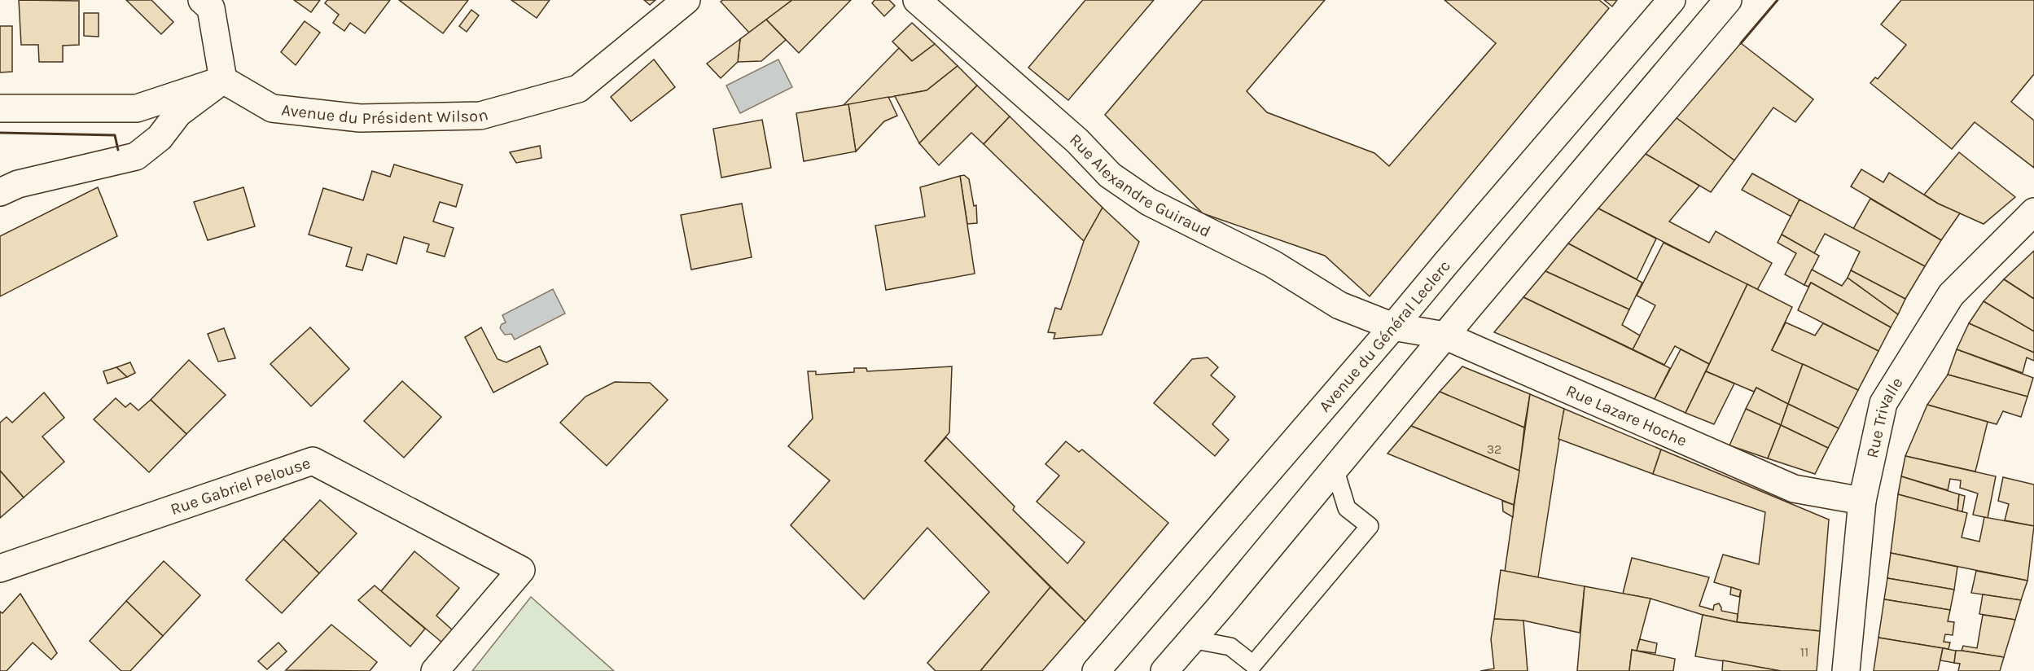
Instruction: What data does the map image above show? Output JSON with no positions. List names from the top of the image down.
{
  "streets": {
    "street": [
      "Avenue du Président Wilson",
      "Rue Alexandre Guiraud",
      "Avenue du Général Leclerc",
      "Rue Lazare Hoche",
      "Rue Trivalle",
      "Rue Gabriel Pelouse"
    ]
  },
  "crossings": [
    ["Rue Alexandre Guiraud", "Avenue du Général Leclerc"],
    ["Rue Alexandre Guiraud", "Rue Lazare Hoche"],
    ["Avenue du Général Leclerc", "Rue Lazare Hoche"],
    ["Rue Lazare Hoche", "Rue Trivalle"]
  ],
  "house_numbers": ["32", "11"]
}
